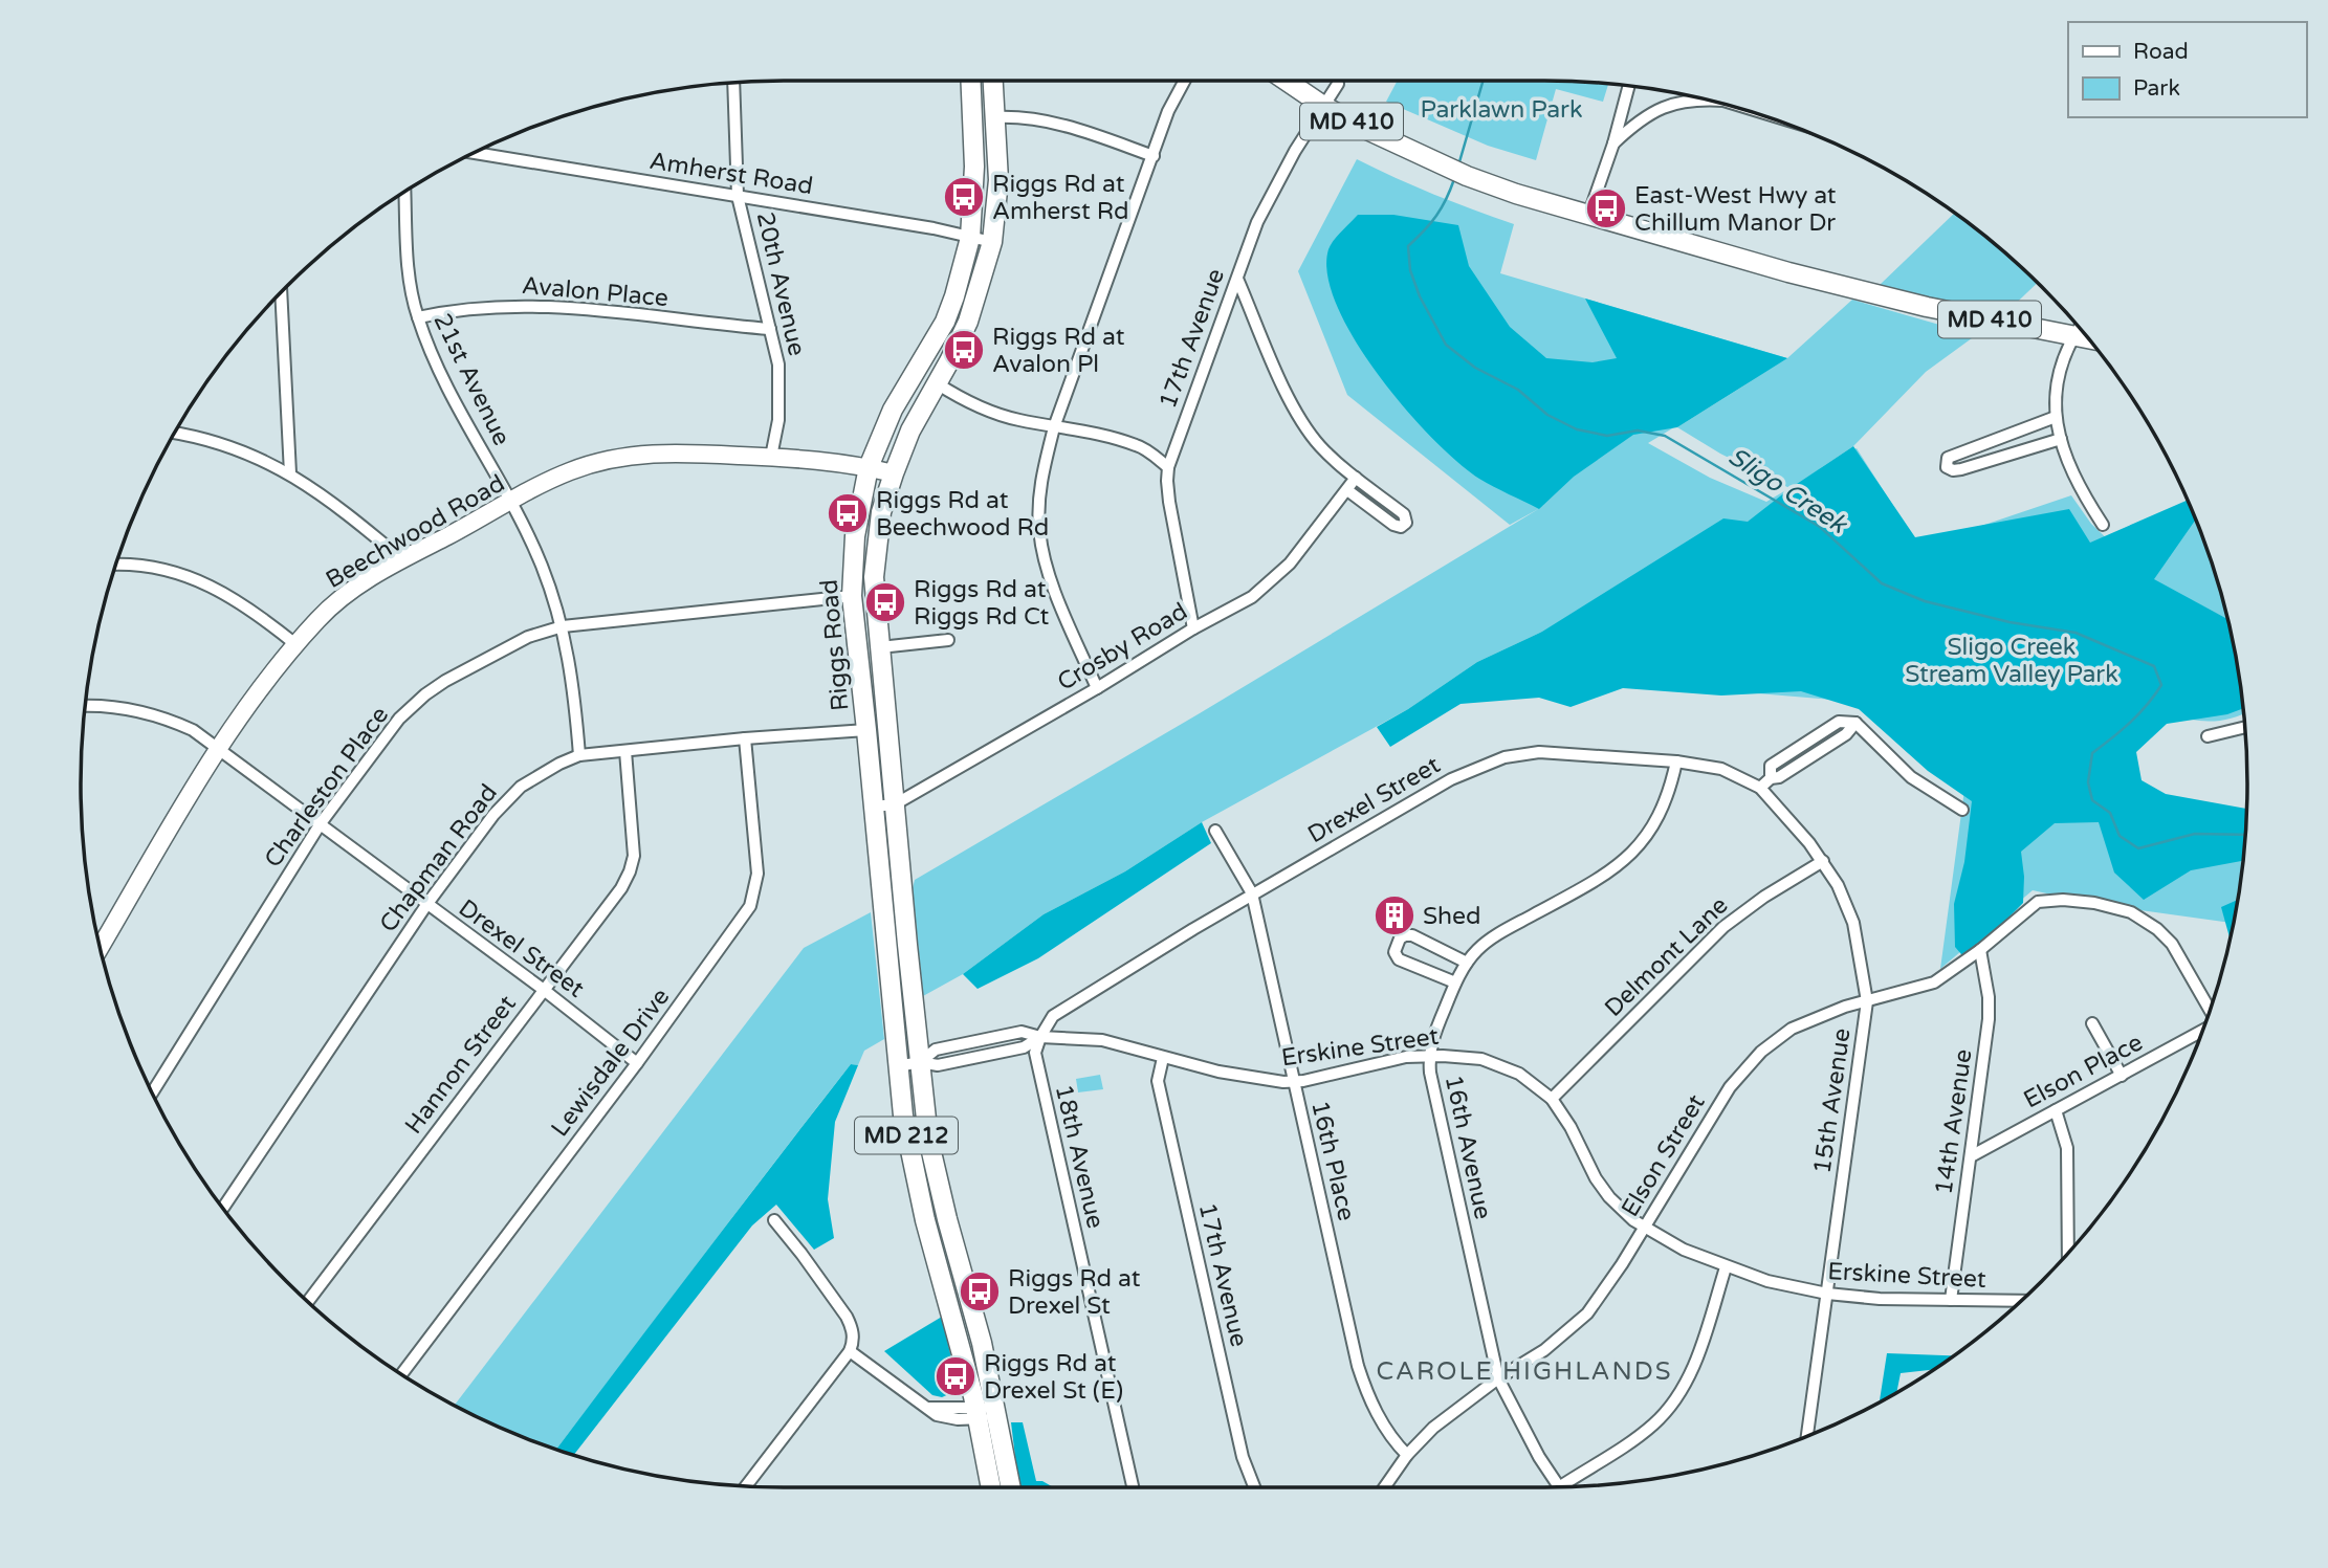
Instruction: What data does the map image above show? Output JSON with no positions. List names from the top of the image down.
{
  "streets": {
    "main road": ["MD 410", "Riggs Road", "MD 212"],
    "street": [
      "Amherst Road",
      "20th Avenue",
      "Avalon Place",
      "17th Avenue",
      "21st Avenue",
      "Beechwood Road",
      "Crosby Road",
      "Charleston Place",
      "Drexel Street",
      "Chapman Road",
      "Delmont Lane",
      "Erskine Street",
      "Lewisdale Drive",
      "Hannon Street",
      "Elson Place",
      "15th Avenue",
      "14th Avenue",
      "16th Avenue",
      "Elson Street",
      "18th Avenue",
      "16th Place"
    ]
  },
  "crossings": [
    ["MD 410", "17th Avenue"],
    ["Amherst Road", "20th Avenue"],
    ["Amherst Road", "Riggs Road"],
    ["20th Avenue", "Avalon Place"],
    ["20th Avenue", "Beechwood Road"],
    ["Avalon Place", "21st Avenue"],
    ["17th Avenue", "Crosby Road"],
    ["17th Avenue", "Erskine Street"],
    ["21st Avenue", "Beechwood Road"],
    ["21st Avenue", "Charleston Place"],
    ["21st Avenue", "Chapman Road"],
    ["Beechwood Road", "Riggs Road"],
    ["Beechwood Road", "Drexel Street"],
    ["Riggs Road", "Crosby Road"],
    ["Riggs Road", "Charleston Place"],
    ["Riggs Road", "Chapman Road"],
    ["Charleston Place", "Drexel Street"],
    ["Drexel Street", "Chapman Road"],
    ["Drexel Street", "Erskine Street"],
    ["Drexel Street", "Lewisdale Drive"],
    ["Drexel Street", "Hannon Street"],
    ["Drexel Street", "15th Avenue"],
    ["Drexel Street", "16th Avenue"],
    ["Drexel Street", "18th Avenue"],
    ["Drexel Street", "16th Place"],
    ["Chapman Road", "Lewisdale Drive"],
    ["Chapman Road", "Hannon Street"],
    ["Delmont Lane", "Erskine Street"],
    ["Delmont Lane", "15th Avenue"],
    ["Erskine Street", "15th Avenue"],
    ["Erskine Street", "14th Avenue"],
    ["Erskine Street", "16th Avenue"],
    ["Erskine Street", "Elson Street"],
    ["Erskine Street", "18th Avenue"],
    ["Erskine Street", "16th Place"],
    ["Elson Place", "14th Avenue"],
    ["15th Avenue", "Elson Street"],
    ["14th Avenue", "Elson Street"],
    ["16th Avenue", "Elson Street"],
    ["Elson Street", "16th Place"]
  ],
  "districts": ["CAROLE HIGHLANDS"],
  "water": ["Sligo Creek"],
  "parks": ["Parklawn Park", "Sligo Creek Stream Valley Park"],
  "places": {
    "bus stop": [
      "Riggs Rd at Amherst Rd",
      "East-West Hwy at Chillum Manor Dr",
      "Riggs Rd at Avalon Pl",
      "Riggs Rd at Beechwood Rd",
      "Riggs Rd at Riggs Rd Ct",
      "Riggs Rd at Drexel St",
      "Riggs Rd at Drexel St (E)"
    ],
    "building": ["Shed"]
  },
  "legend": ["Road", "Park"]
}
